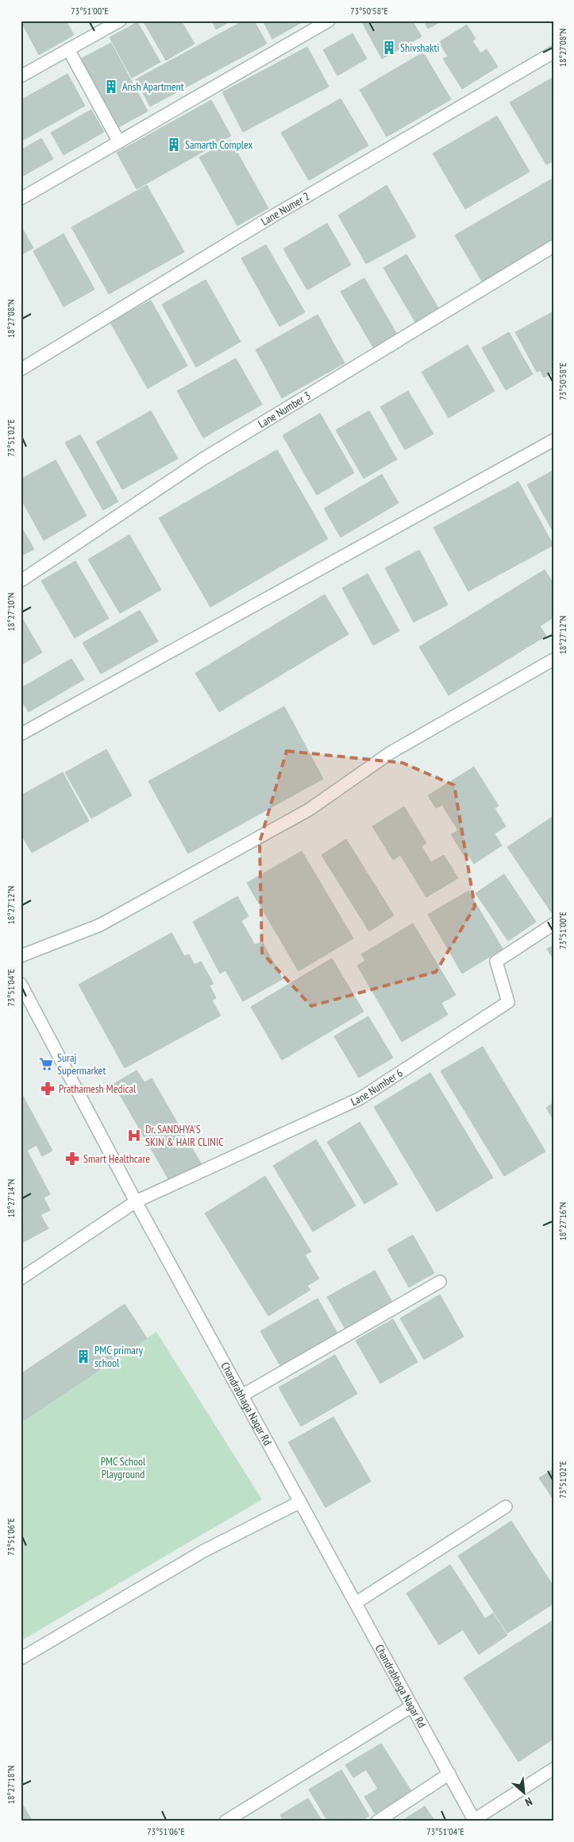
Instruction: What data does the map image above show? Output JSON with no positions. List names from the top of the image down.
{
  "streets": {
    "street": [
      "Lane Numer 2",
      "Lane Number 3",
      "Lane Number 6",
      "Chandrabhaga Nagar Rd"
    ]
  },
  "crossings": [
    ["Lane Number 6", "Chandrabhaga Nagar Rd"]
  ],
  "parks": ["PMC School Playground"],
  "places": {
    "building": [
      "Shivshakti",
      "Ansh Apartment",
      "Samarth Complex",
      "PMC primary school"
    ],
    "supermarket": ["Suraj Supermarket"],
    "pharmacy": ["Prathamesh Medical", "Smart Healthcare"],
    "hospital": ["Dr. SANDHYA'S SKIN & HAIR CLINIC"]
  },
  "north": "bottom right",
  "coordinates": [
    "73°51'00\"E",
    "73°50'58\"E",
    "18°27'08\"N",
    "73°51'02\"E",
    "18°27'10\"N",
    "18°27'12\"N",
    "73°51'04\"E",
    "18°27'14\"N",
    "18°27'16\"N",
    "73°51'06\"E",
    "18°27'18\"N"
  ]
}
